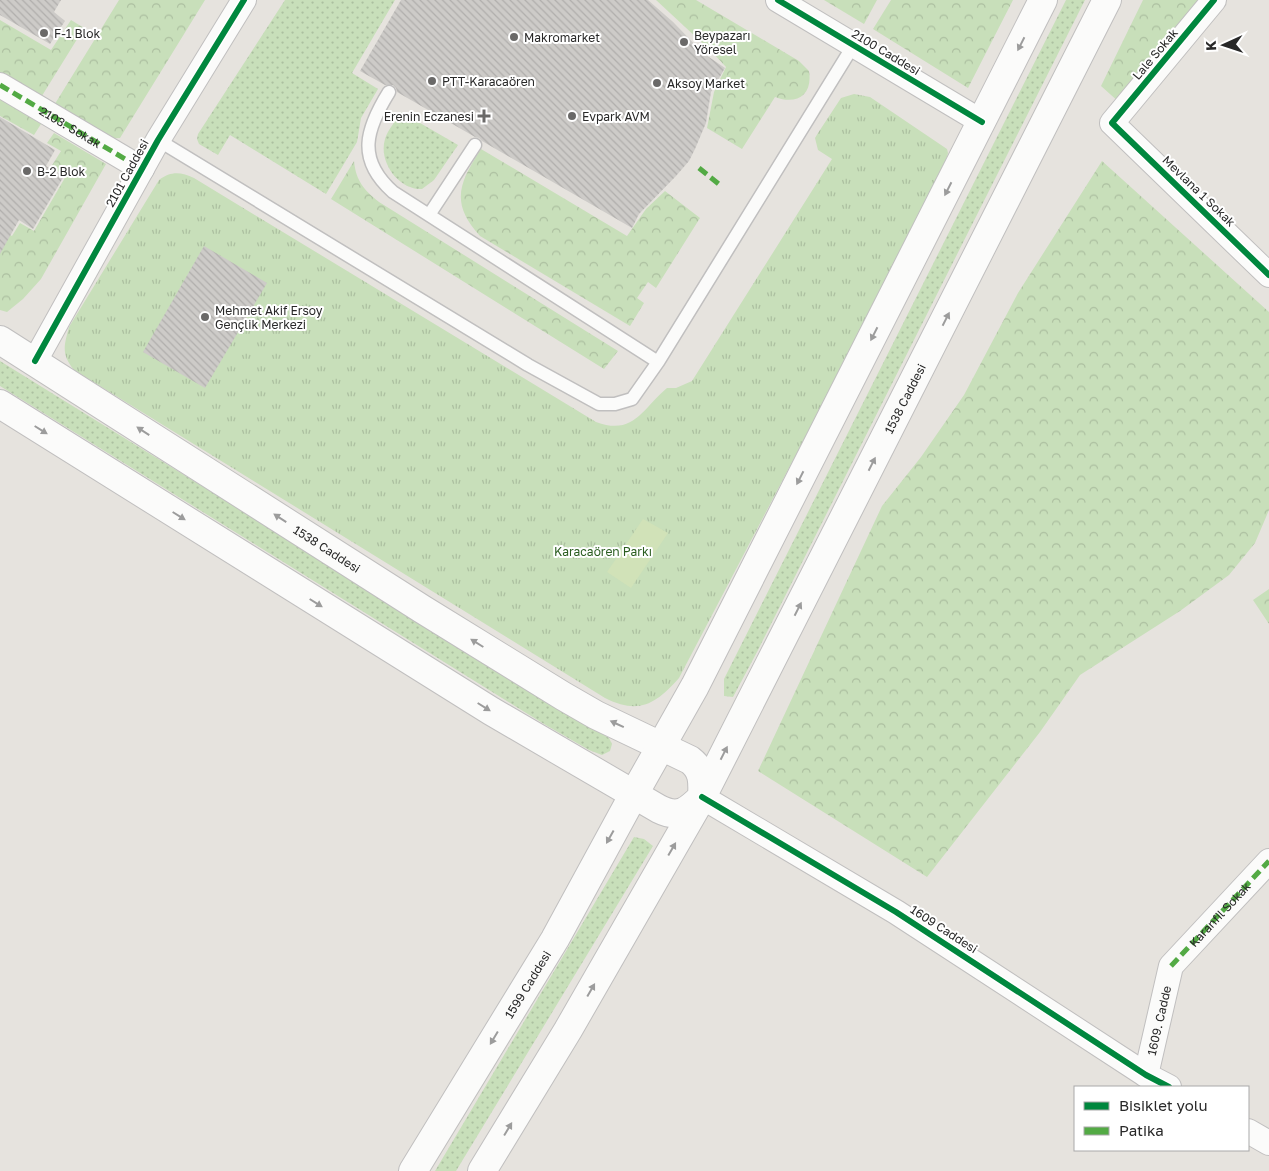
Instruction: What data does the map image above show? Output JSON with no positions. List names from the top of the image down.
{
  "streets": {
    "main road": ["1538 Caddesi", "1599 Caddesi"],
    "street": [
      "2100 Caddesi",
      "Lale Sokak",
      "2103. Sokak",
      "2101 Caddesi",
      "Mevlana 1 Sokak",
      "Karanfil Sokak",
      "1609 Caddesi",
      "1609. Cadde"
    ]
  },
  "crossings": [
    ["Lale Sokak", "Mevlana 1 Sokak"],
    ["2103. Sokak", "2101 Caddesi"],
    ["2101 Caddesi", "1538 Caddesi"],
    ["1538 Caddesi", "1609 Caddesi"],
    ["1538 Caddesi", "1599 Caddesi"],
    ["Karanfil Sokak", "1609. Cadde"],
    ["1609 Caddesi", "1599 Caddesi"],
    ["1609 Caddesi", "1609. Cadde"]
  ],
  "parks": ["Karacaören Parkı"],
  "places": {
    "other": [
      "F-1 Blok",
      "Makromarket",
      "Beypazarı Yöresel",
      "PTT-Karacaören",
      "Aksoy Market",
      "Evpark AVM",
      "B-2 Blok",
      "Mehmet Akif Ersoy Gençlik Merkezi"
    ],
    "health": ["Erenin Eczanesi"]
  },
  "legend": ["Bisiklet yolu", "Patika"],
  "north": "left"
}
